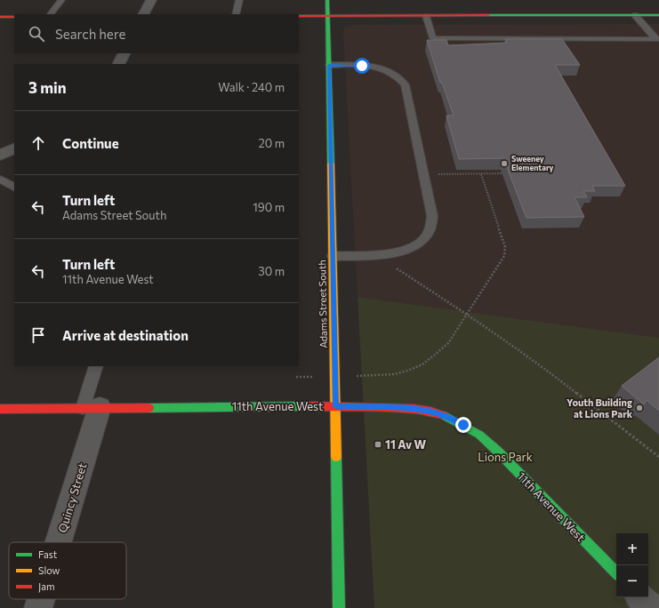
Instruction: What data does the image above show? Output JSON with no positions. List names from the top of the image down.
{
  "streets": {
    "street": ["Adams Street South", "11th Avenue West", "Quincy Street"]
  },
  "crossings": [
    ["Adams Street South", "11th Avenue West"],
    ["11th Avenue West", "Quincy Street"]
  ],
  "parks": ["Lions Park"],
  "places": {
    "other": ["Sweeney Elementary", "Youth Building at Lions Park"],
    "transit": ["11 Av W"]
  },
  "legend": ["Fast", "Slow", "Jam"],
  "page": {
    "search": "Search here",
    "heading": ["3 min", "Walk · 240 m"],
    "list": [
      ["Continue", "20 m"],
      ["Turn left", "Adams Street South", "190 m"],
      ["Turn left", "11th Avenue West", "30 m"],
      "Arrive at destination"
    ],
    "map_buttons": ["+", "−"]
  }
}
